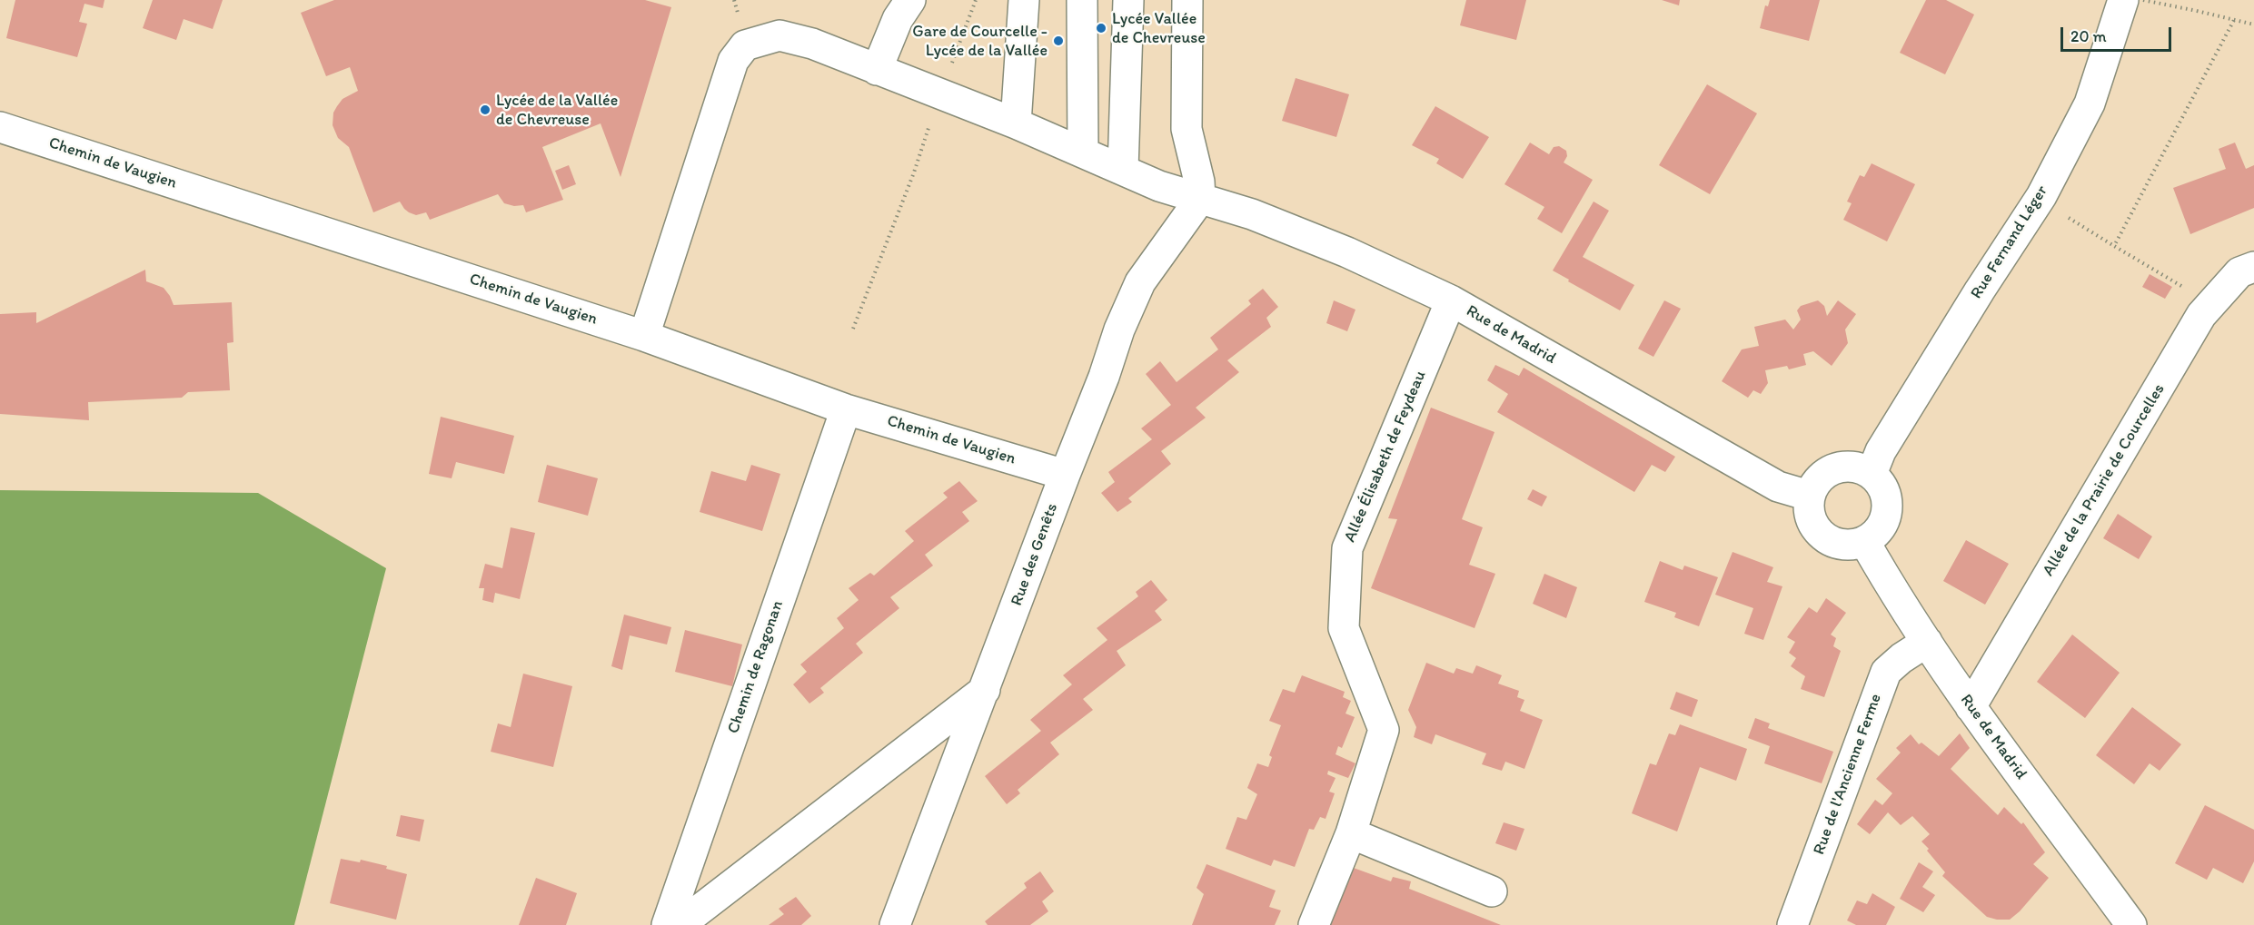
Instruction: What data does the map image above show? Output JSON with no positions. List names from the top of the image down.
{
  "streets": {
    "street": [
      "Chemin de Vaugien",
      "Rue Fernand Léger",
      "Rue de Madrid",
      "Allée Élisabeth de Feydeau",
      "Allée de la Prairie de Courcelles",
      "Rue des Genêts",
      "Chemin de Ragonan",
      "Rue de l'Ancienne Ferme"
    ]
  },
  "crossings": [
    ["Chemin de Vaugien", "Rue de Madrid"],
    ["Chemin de Vaugien", "Rue des Genêts"],
    ["Chemin de Vaugien", "Chemin de Ragonan"],
    ["Rue Fernand Léger", "Rue de Madrid"],
    ["Rue de Madrid", "Allée Élisabeth de Feydeau"],
    ["Rue de Madrid", "Allée de la Prairie de Courcelles"],
    ["Rue de Madrid", "Rue des Genêts"],
    ["Rue de Madrid", "Rue de l'Ancienne Ferme"]
  ],
  "places": ["Lycée Vallée de Chevreuse", "Gare de Courcelle - Lycée de la Vallée", "Lycée de la Vallée de Chevreuse"],
  "scale_bar": "20 m"
}
